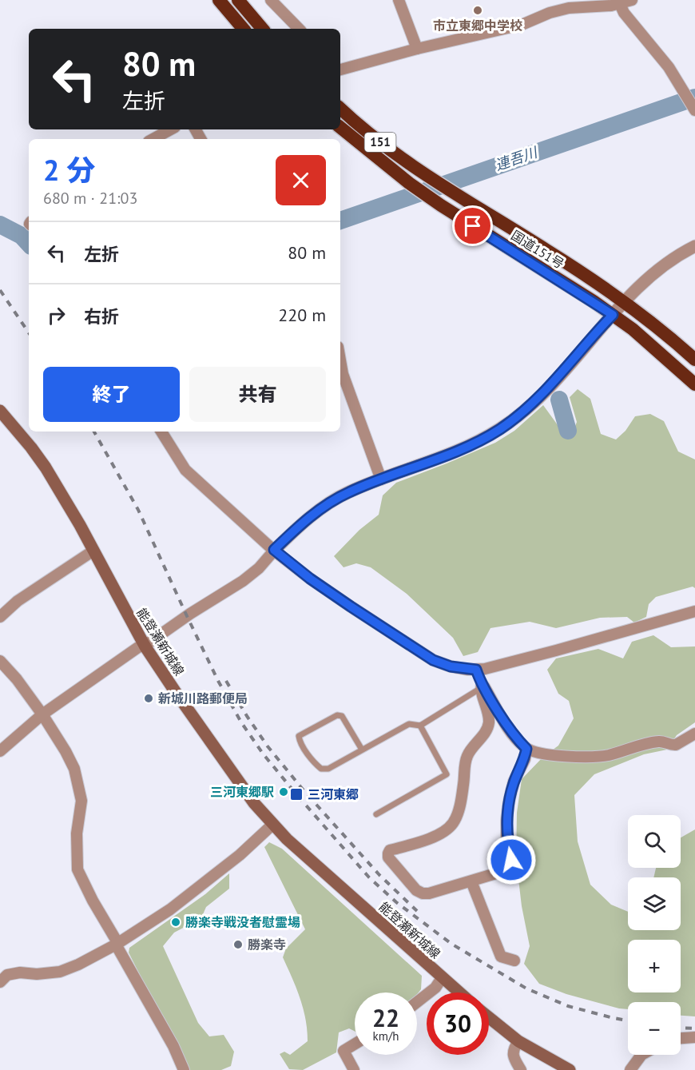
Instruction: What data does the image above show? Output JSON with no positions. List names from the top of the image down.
{
  "streets": {
    "highway": ["151", "国道151号"],
    "main road": ["能登瀬新城線"]
  },
  "water": ["連吾川"],
  "places": {
    "other": [
      "市立東郷中学校",
      "新城川路郵便局",
      "三河東郷駅",
      "勝楽寺戦没者慰霊場",
      "勝楽寺"
    ],
    "transit": ["三河東郷"]
  },
  "page": {
    "turn": ["80 m", "左折"],
    "heading": ["2 分", "680 m · 21:03"],
    "list": [
      {
        "name": "左折",
        "value": "80 m"
      },
      {
        "name": "右折",
        "value": "220 m"
      }
    ],
    "buttons": ["終了", "共有"],
    "map_buttons": ["+", "−"],
    "speed": "22 km/h",
    "limit": "30"
  }
}
